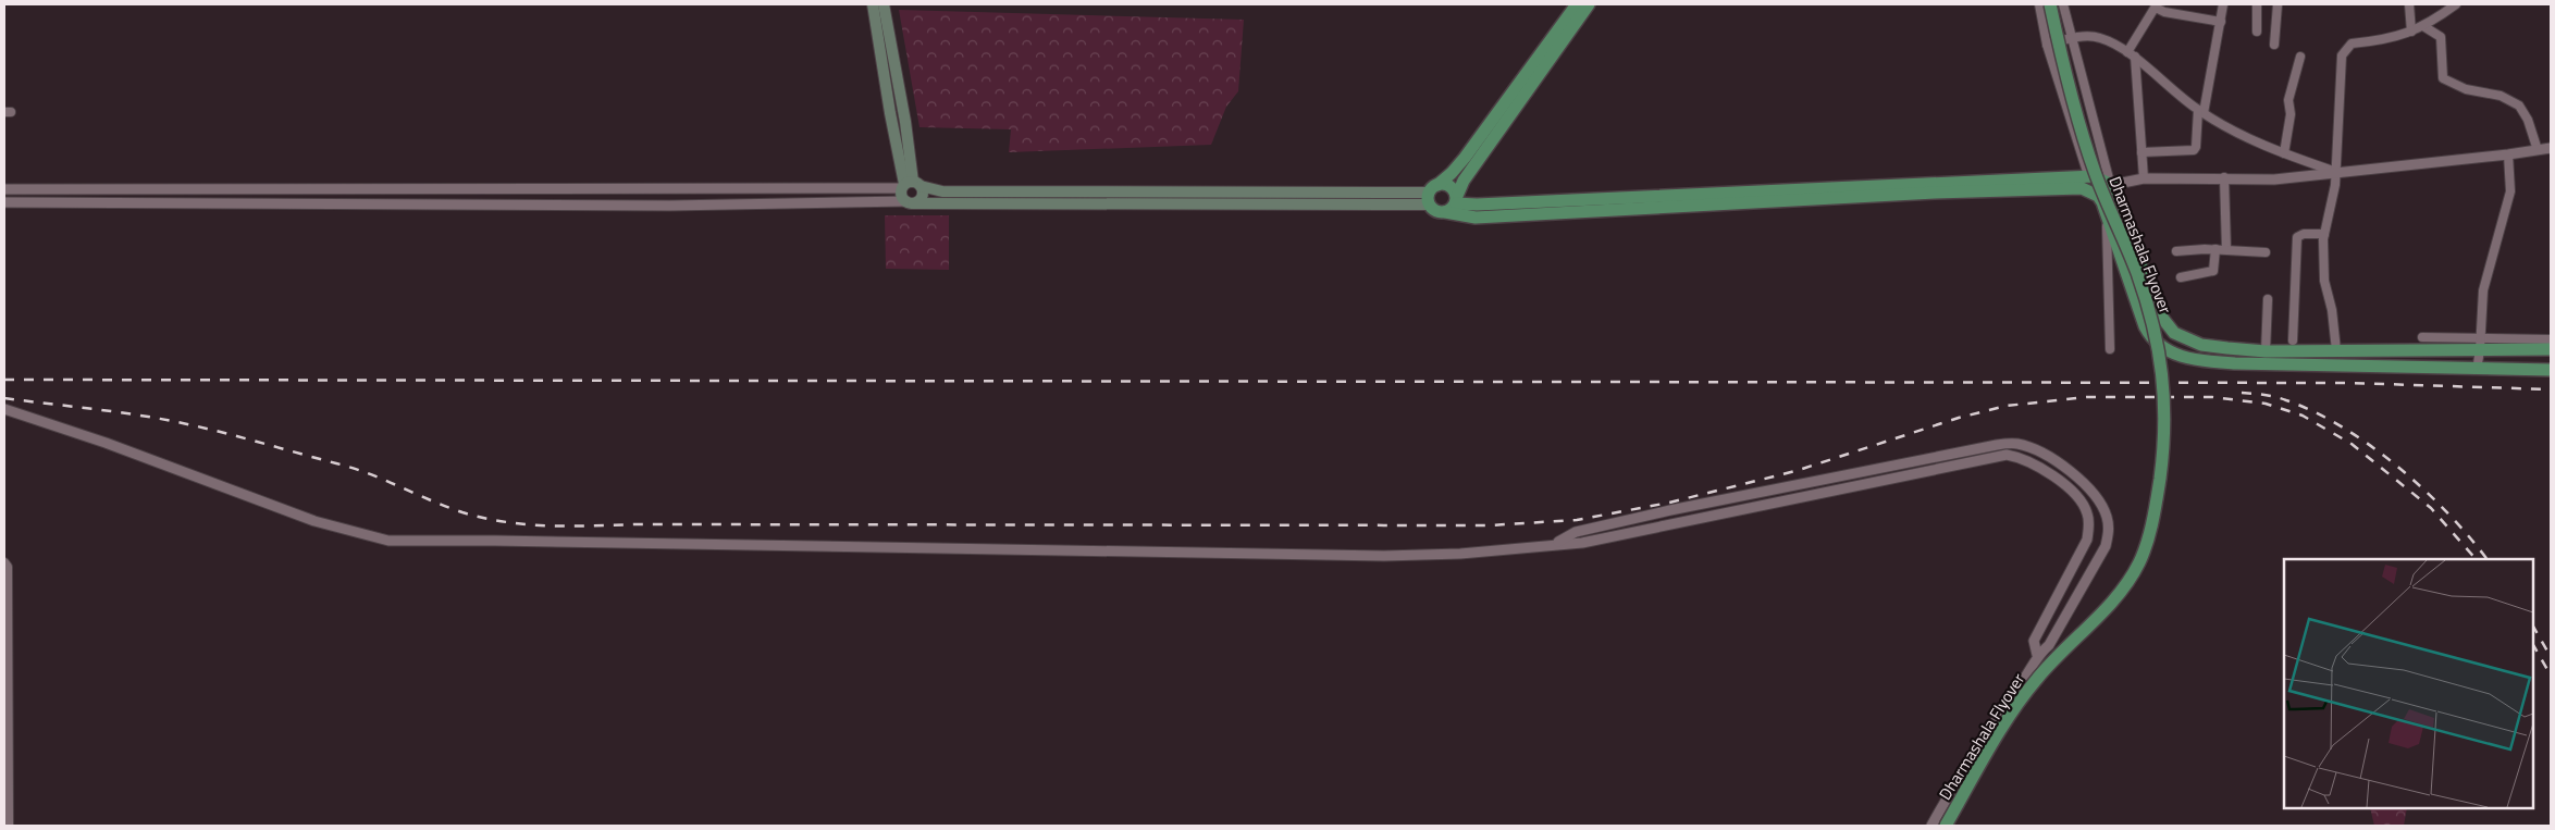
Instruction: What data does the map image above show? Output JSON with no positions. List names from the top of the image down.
{
  "streets": {
    "main road": ["Dharmashala Flyover"]
  }
}
